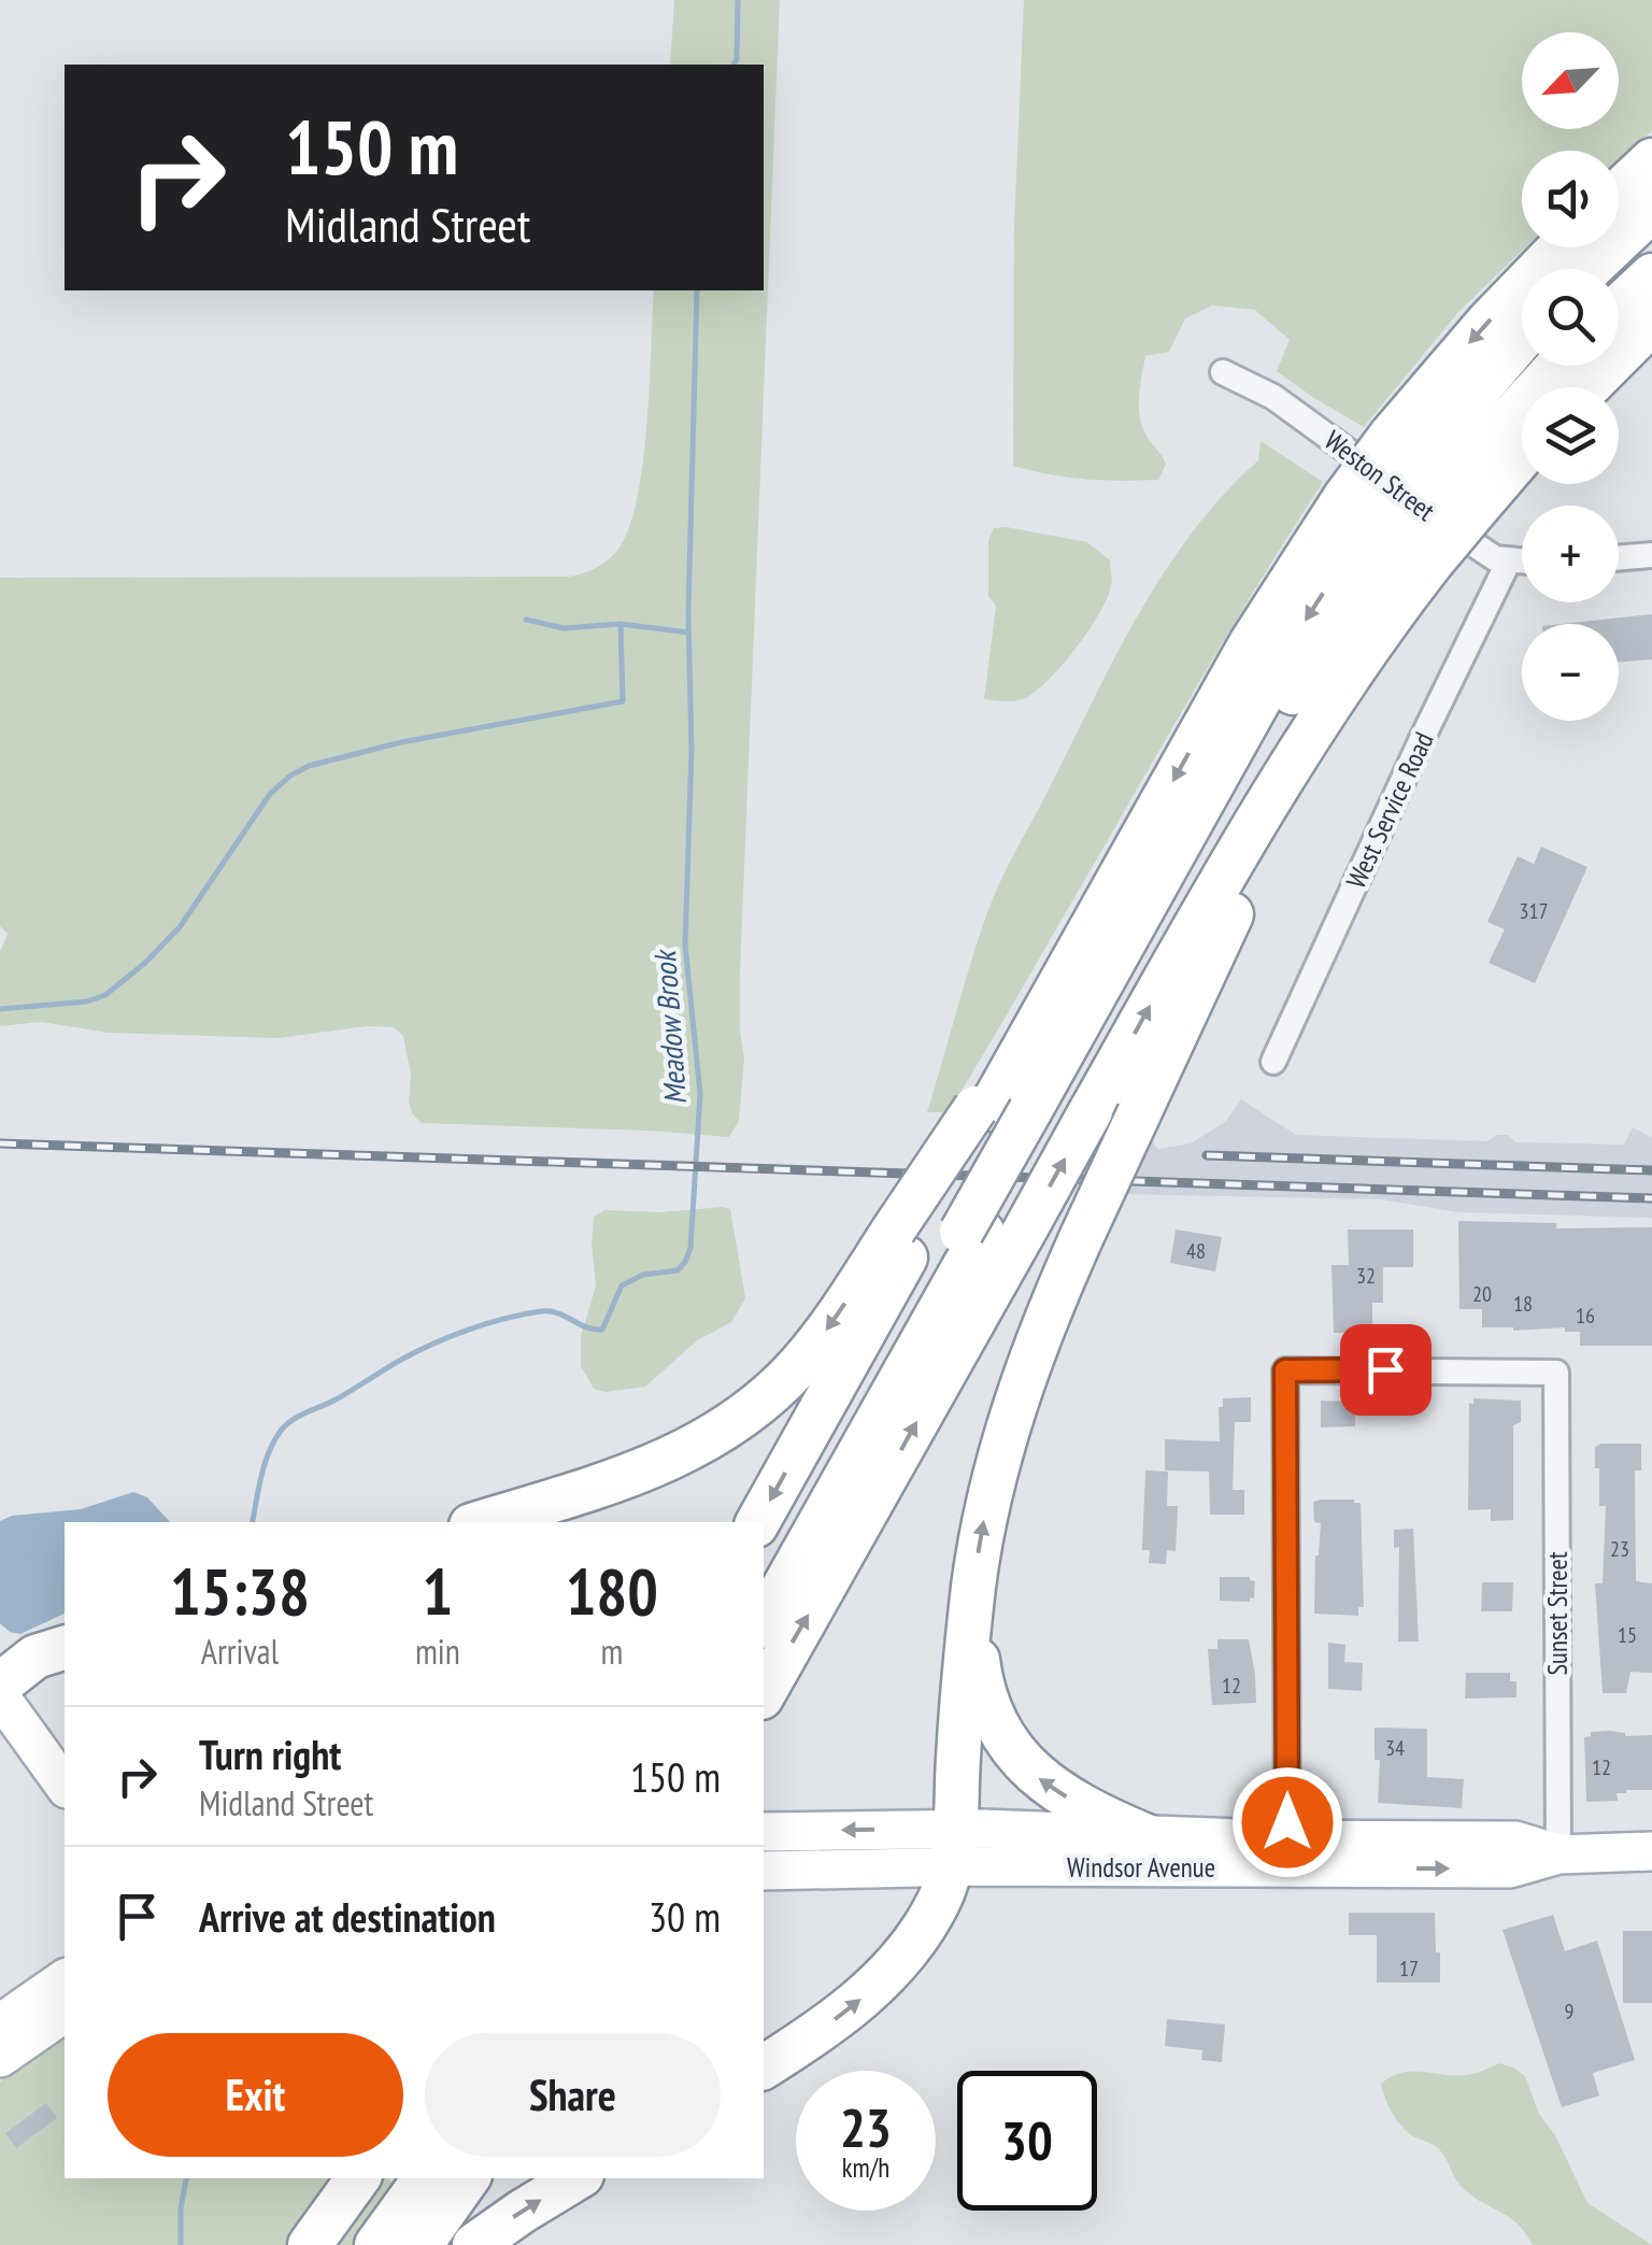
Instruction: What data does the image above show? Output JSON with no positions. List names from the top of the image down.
{
  "streets": {
    "main road": ["Windsor Avenue"],
    "street": ["Weston Street", "West Service Road", "Sunset Street"]
  },
  "crossings": [
    ["Weston Street", "West Service Road"],
    ["Sunset Street", "Windsor Avenue"]
  ],
  "water": ["Meadow Brook"],
  "house_numbers": [
    "317",
    "48",
    "32",
    "20",
    "18",
    "16",
    "23",
    "15",
    "12",
    "34",
    "12",
    "17",
    "9"
  ],
  "north": "bottom left",
  "page": {
    "map_buttons": ["+", "−"],
    "turn": ["150 m", "Midland Street"],
    "eta": [
      "15:38",
      "Arrival",
      "1",
      "min",
      "180",
      "m"
    ],
    "list": [
      {
        "name": "Turn right",
        "note": "Midland Street",
        "value": "150 m"
      },
      {
        "name": "Arrive at destination",
        "value": "30 m"
      }
    ],
    "buttons": ["Exit", "Share"],
    "speed": "23 km/h",
    "limit": "30"
  }
}
